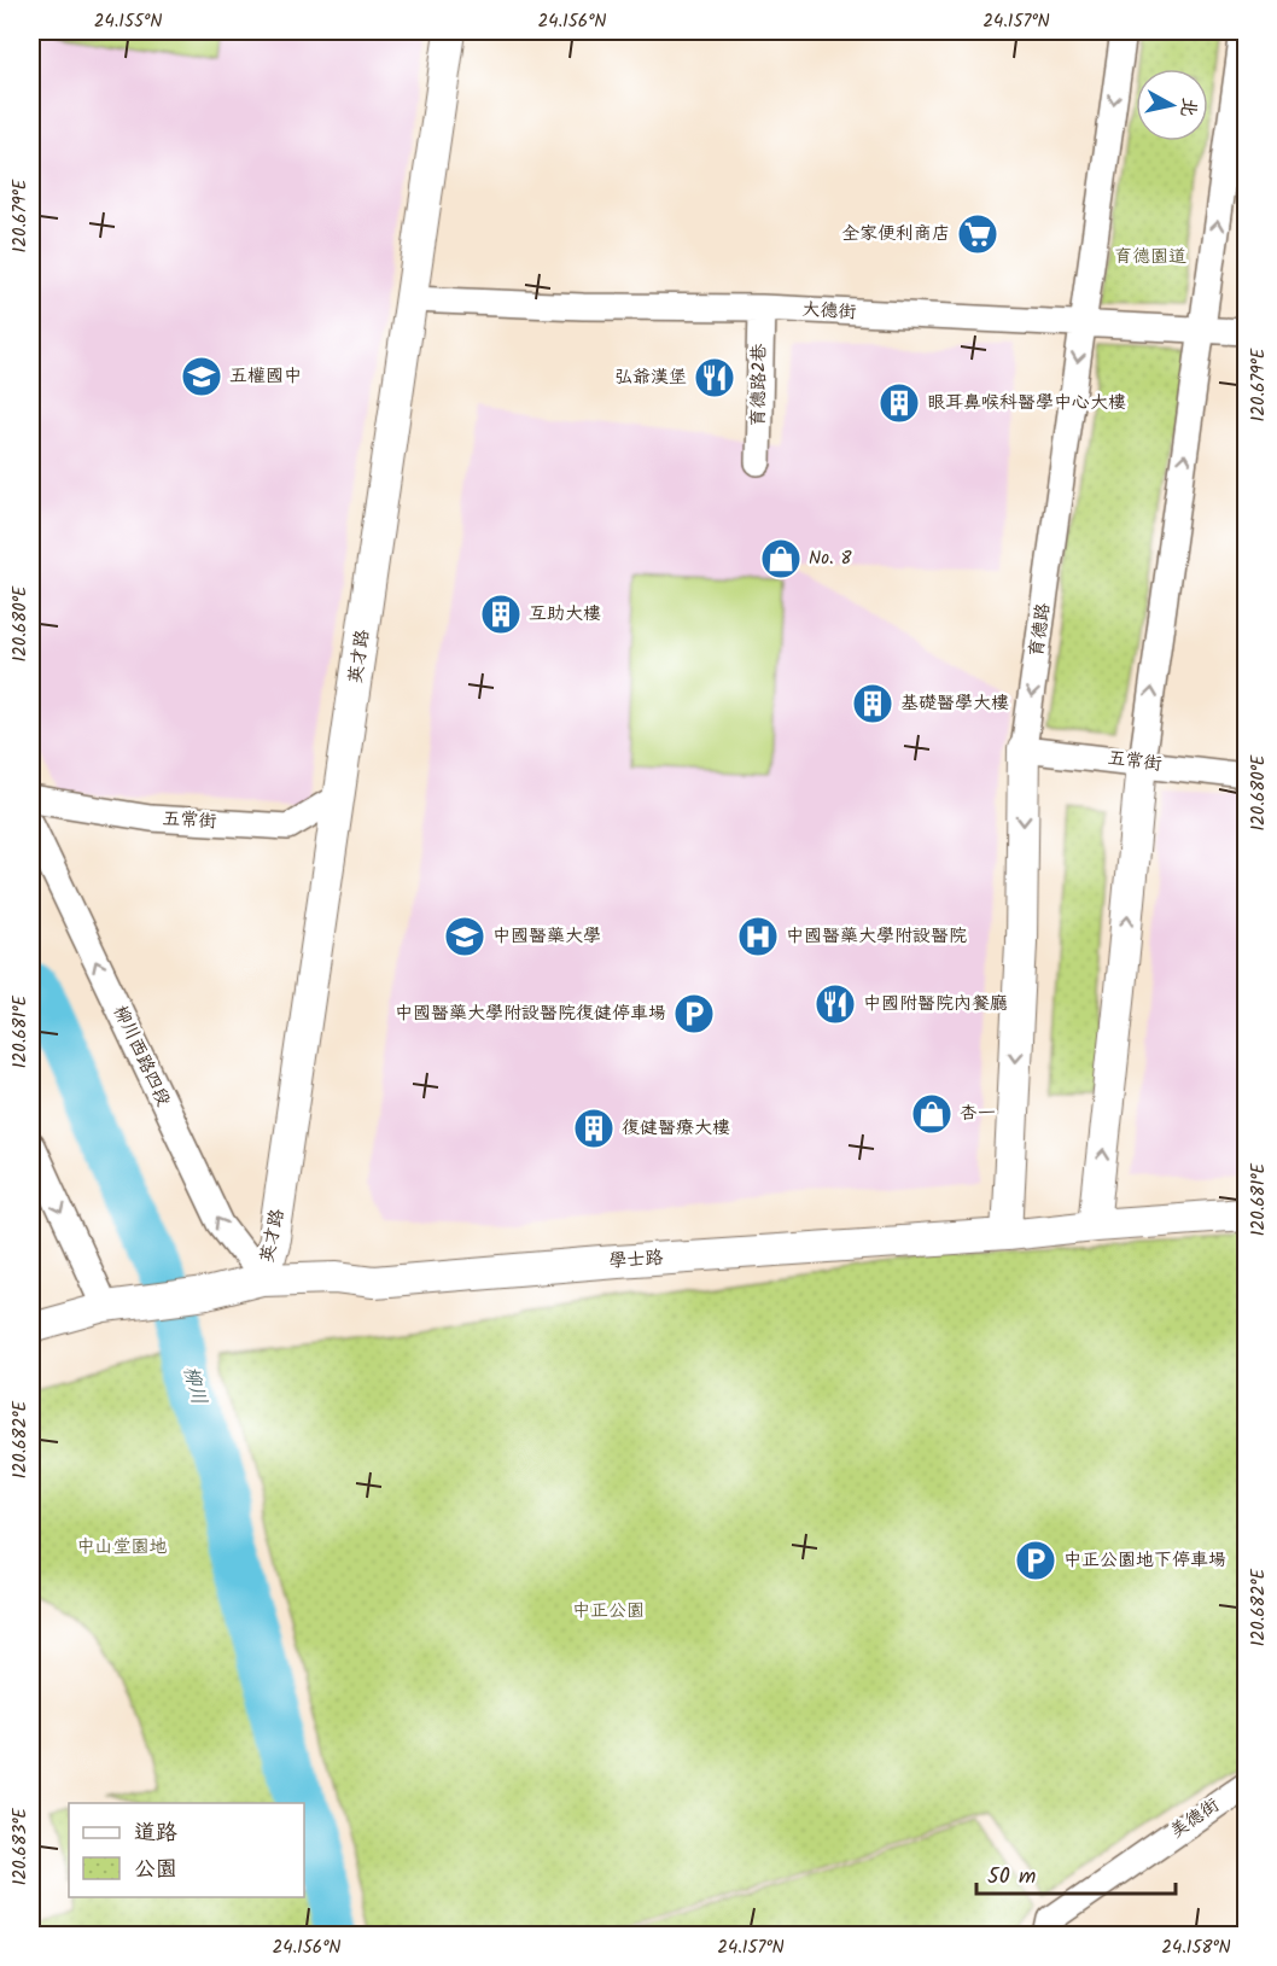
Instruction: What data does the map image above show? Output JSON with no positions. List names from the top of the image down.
{
  "streets": {
    "street": [
      "大德街",
      "育德路2巷",
      "育德路",
      "英才路",
      "五常街",
      "柳川西路四段",
      "學士路",
      "美德街"
    ]
  },
  "crossings": [
    ["大德街", "育德路2巷"],
    ["大德街", "育德路"],
    ["大德街", "英才路"],
    ["育德路", "五常街"],
    ["育德路", "學士路"],
    ["英才路", "五常街"],
    ["英才路", "柳川西路四段"],
    ["英才路", "學士路"],
    ["柳川西路四段", "學士路"]
  ],
  "water": ["柳川"],
  "parks": ["育德園道", "中山堂園地", "中正公園"],
  "places": {
    "supermarket": ["全家便利商店"],
    "school or university": ["五權國中", "中國醫藥大學"],
    "restaurant": ["弘爺漢堡", "中國附醫院內餐廳"],
    "building": [
      "眼耳鼻喉科醫學中心大樓",
      "互助大樓",
      "基礎醫學大樓",
      "復健醫療大樓"
    ],
    "shop": ["No. 8", "杏一"],
    "hospital": ["中國醫藥大學附設醫院"],
    "parking": ["中國醫藥大學附設醫院復健停車場", "中正公園地下停車場"]
  },
  "legend": ["道路", "公園"],
  "scale_bar": "50 m",
  "north": "right",
  "coordinates": [
    "24.155°N",
    "24.156°N",
    "24.157°N",
    "120.679°E",
    "120.680°E",
    "120.681°E",
    "120.682°E",
    "120.683°E",
    "24.158°N"
  ]
}
